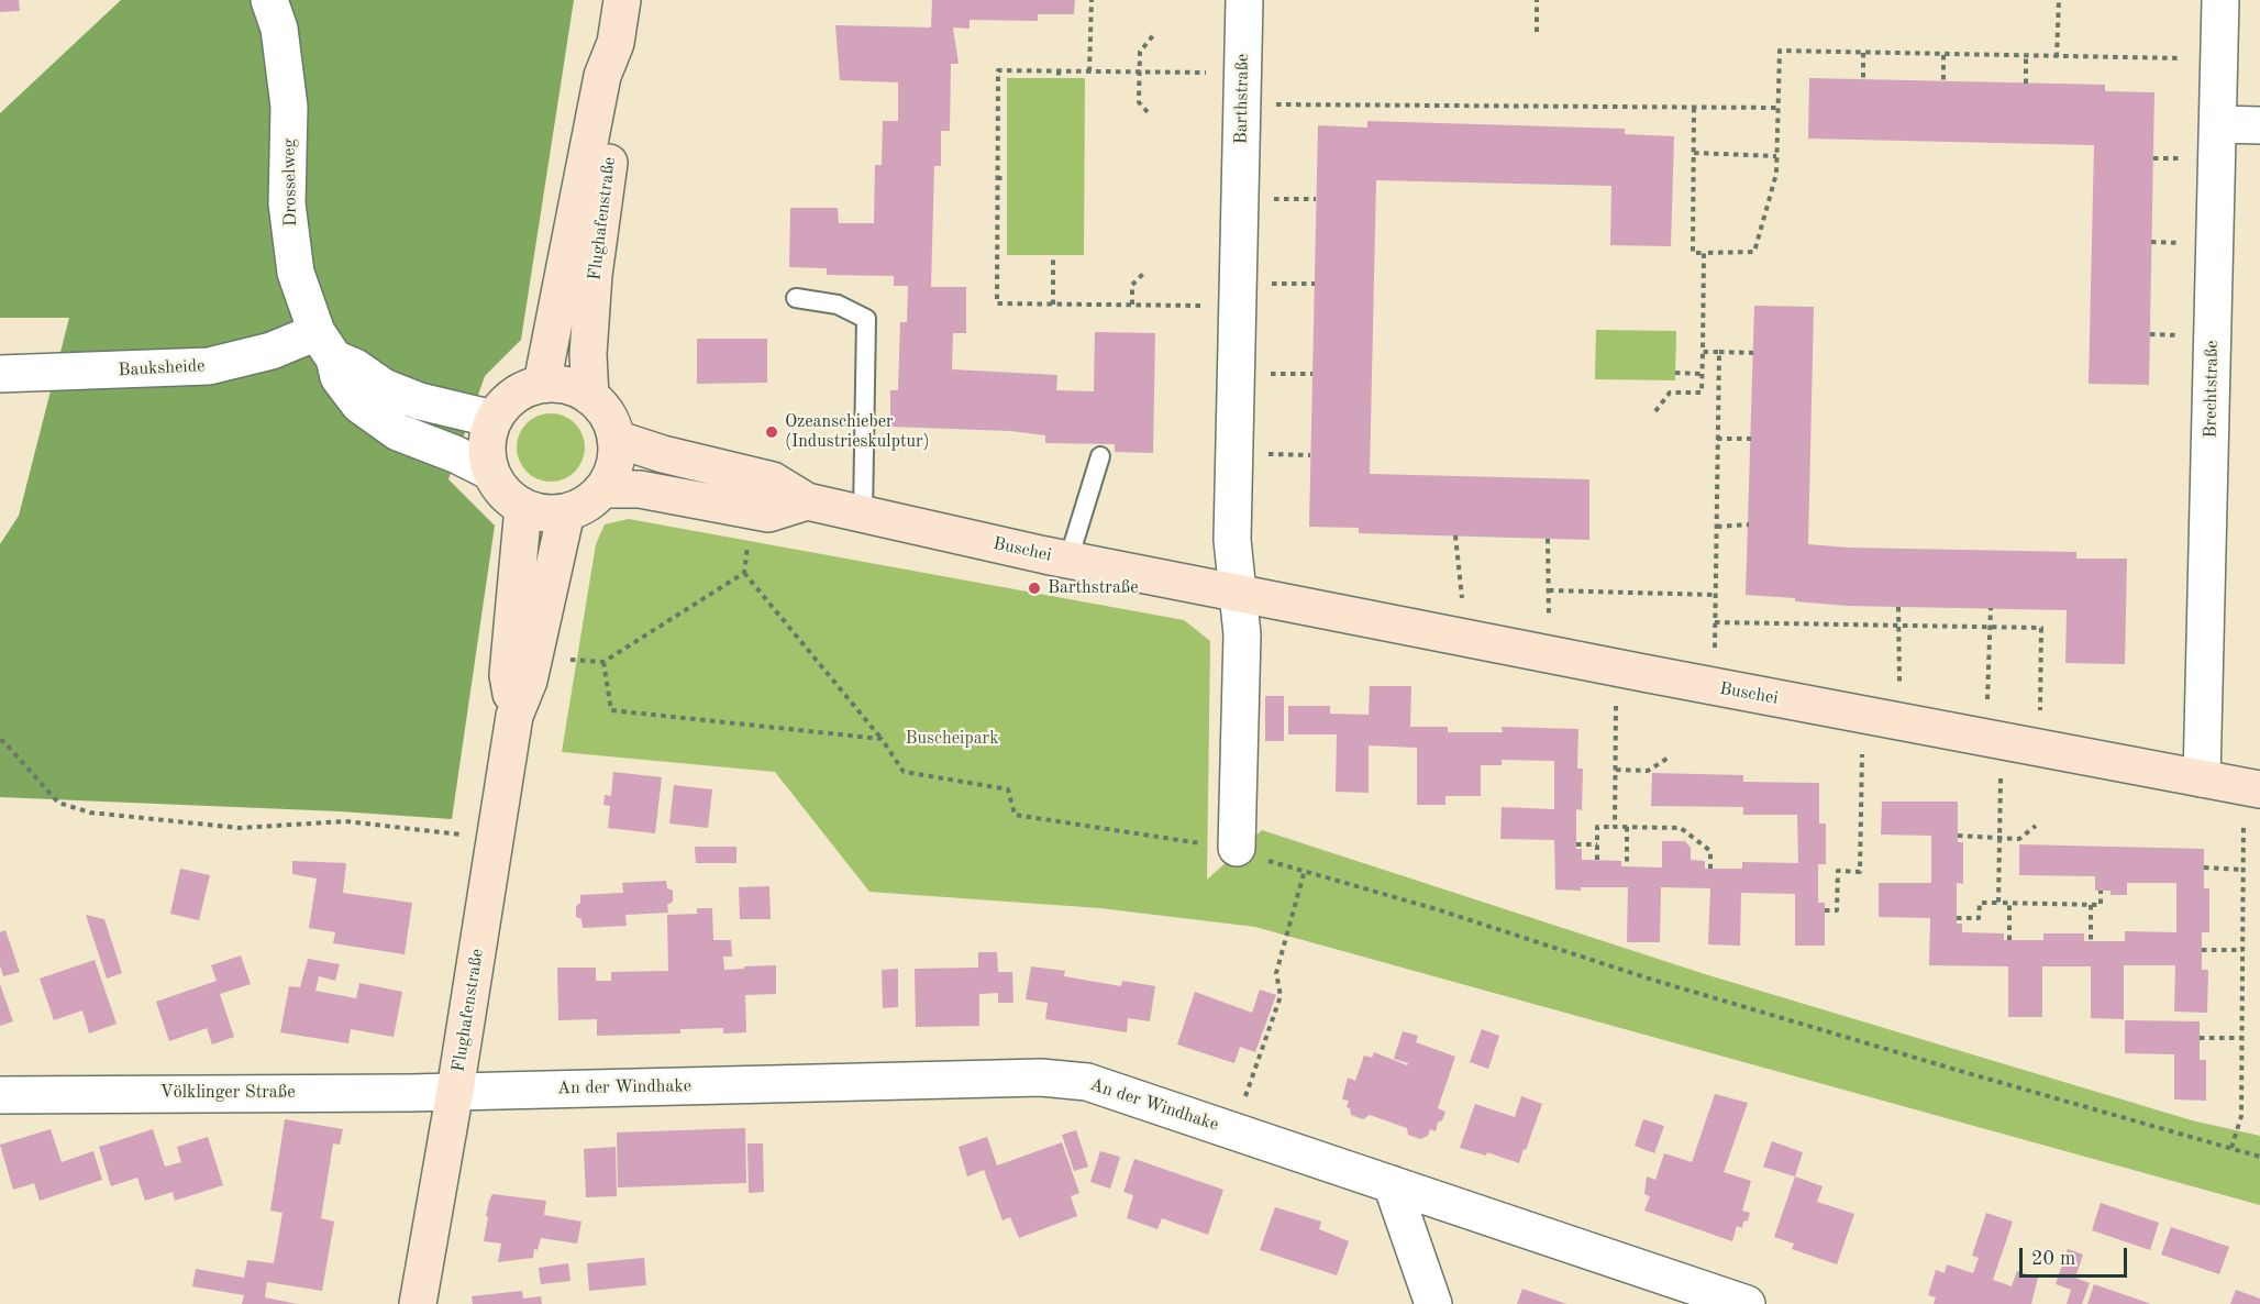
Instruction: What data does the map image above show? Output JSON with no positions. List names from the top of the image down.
{
  "streets": {
    "main road": ["Flughafenstraße", "Buschei"],
    "street": [
      "Barthstraße",
      "Drosselweg",
      "Bauksheide",
      "Brechtstraße",
      "An der Windhake",
      "Völklinger Straße"
    ]
  },
  "crossings": [
    ["Barthstraße", "Buschei"],
    ["Drosselweg", "Flughafenstraße"],
    ["Drosselweg", "Bauksheide"],
    ["Drosselweg", "Buschei"],
    ["Flughafenstraße", "Buschei"],
    ["Flughafenstraße", "An der Windhake"],
    ["Flughafenstraße", "Völklinger Straße"],
    ["Brechtstraße", "Buschei"],
    ["An der Windhake", "Völklinger Straße"]
  ],
  "parks": ["Buscheipark"],
  "places": ["Ozeanschieber (Industrieskulptur)", "Barthstraße"],
  "scale_bar": "20 m"
}
